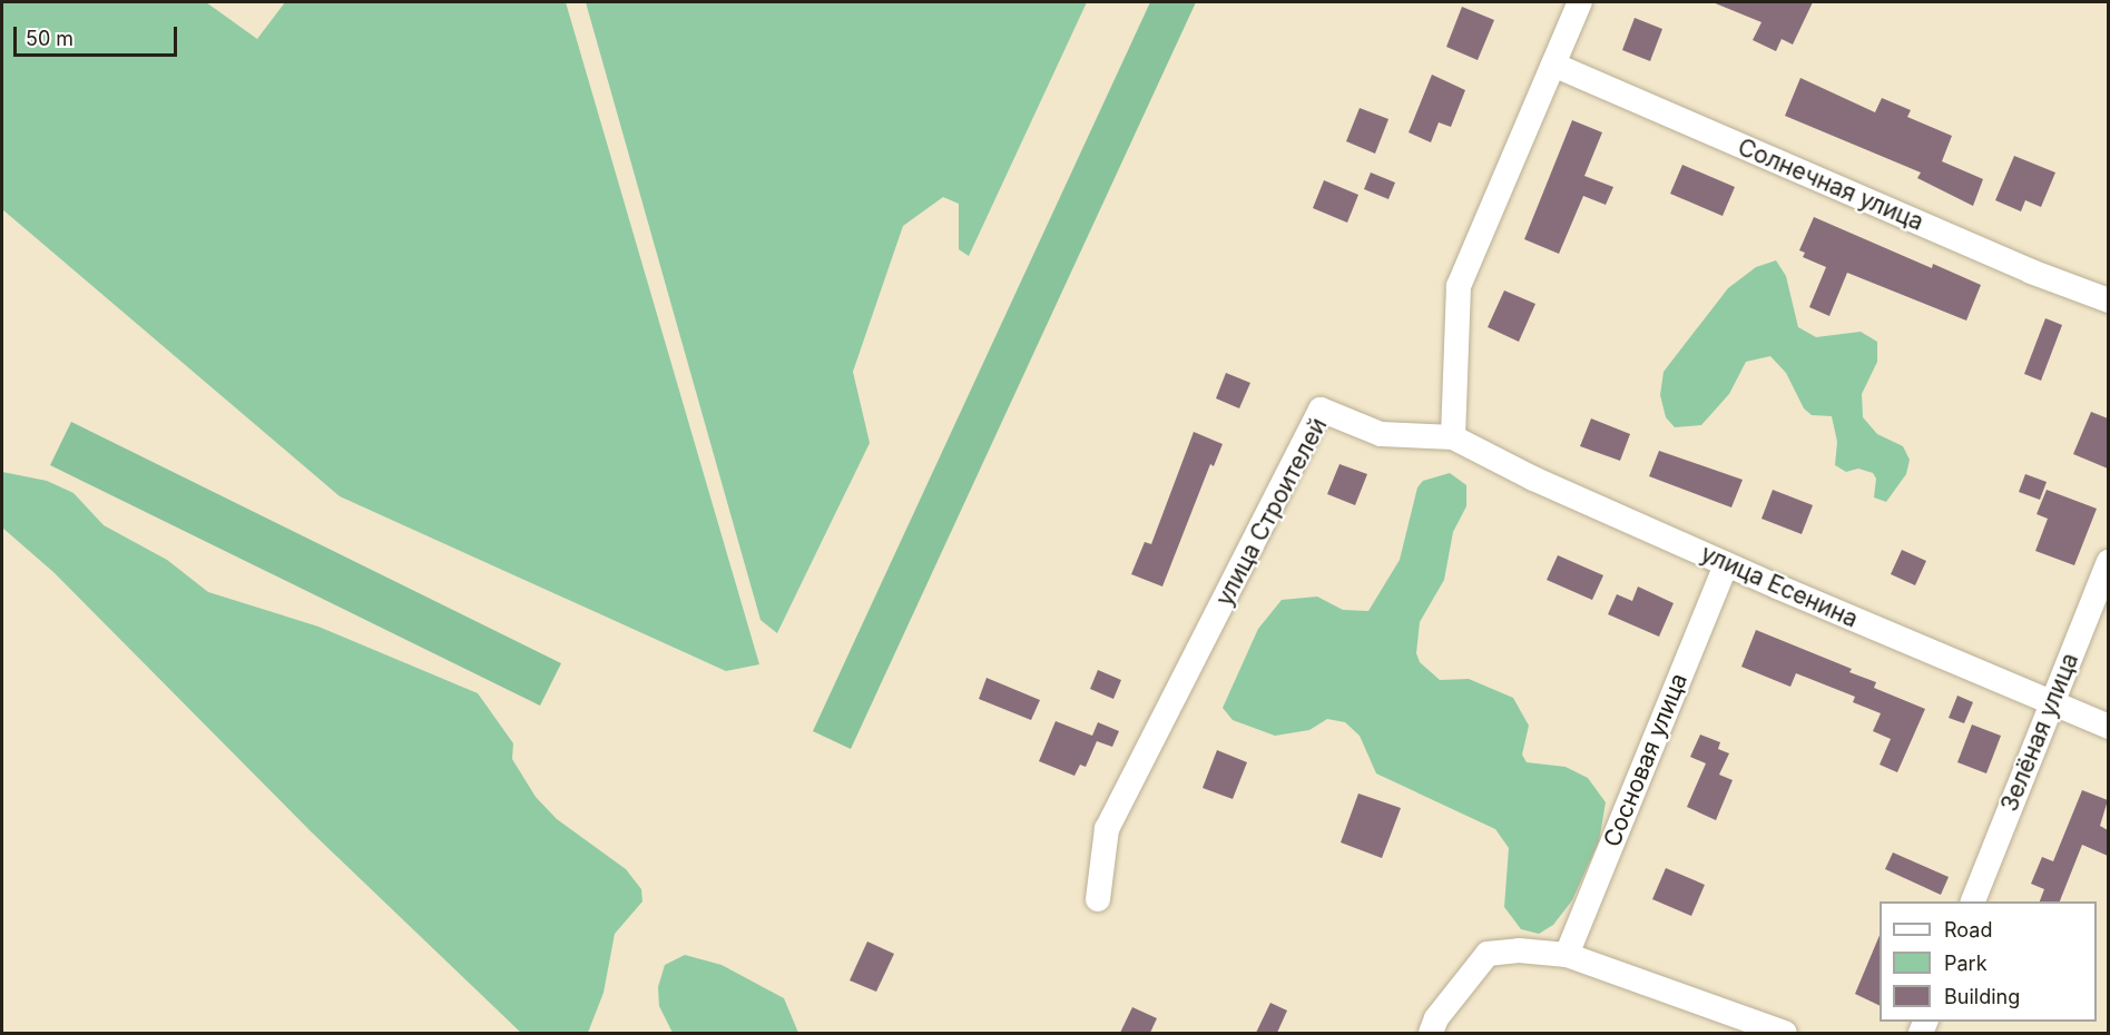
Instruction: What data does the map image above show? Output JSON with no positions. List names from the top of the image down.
{
  "streets": {
    "street": [
      "Солнечная улица",
      "улица Строителей",
      "улица Есенина",
      "Зелёная улица",
      "Сосновая улица"
    ]
  },
  "crossings": [
    ["улица Строителей", "улица Есенина"],
    ["улица Есенина", "Зелёная улица"],
    ["улица Есенина", "Сосновая улица"]
  ],
  "legend": ["Road", "Park", "Building"],
  "scale_bar": "50 m"
}
